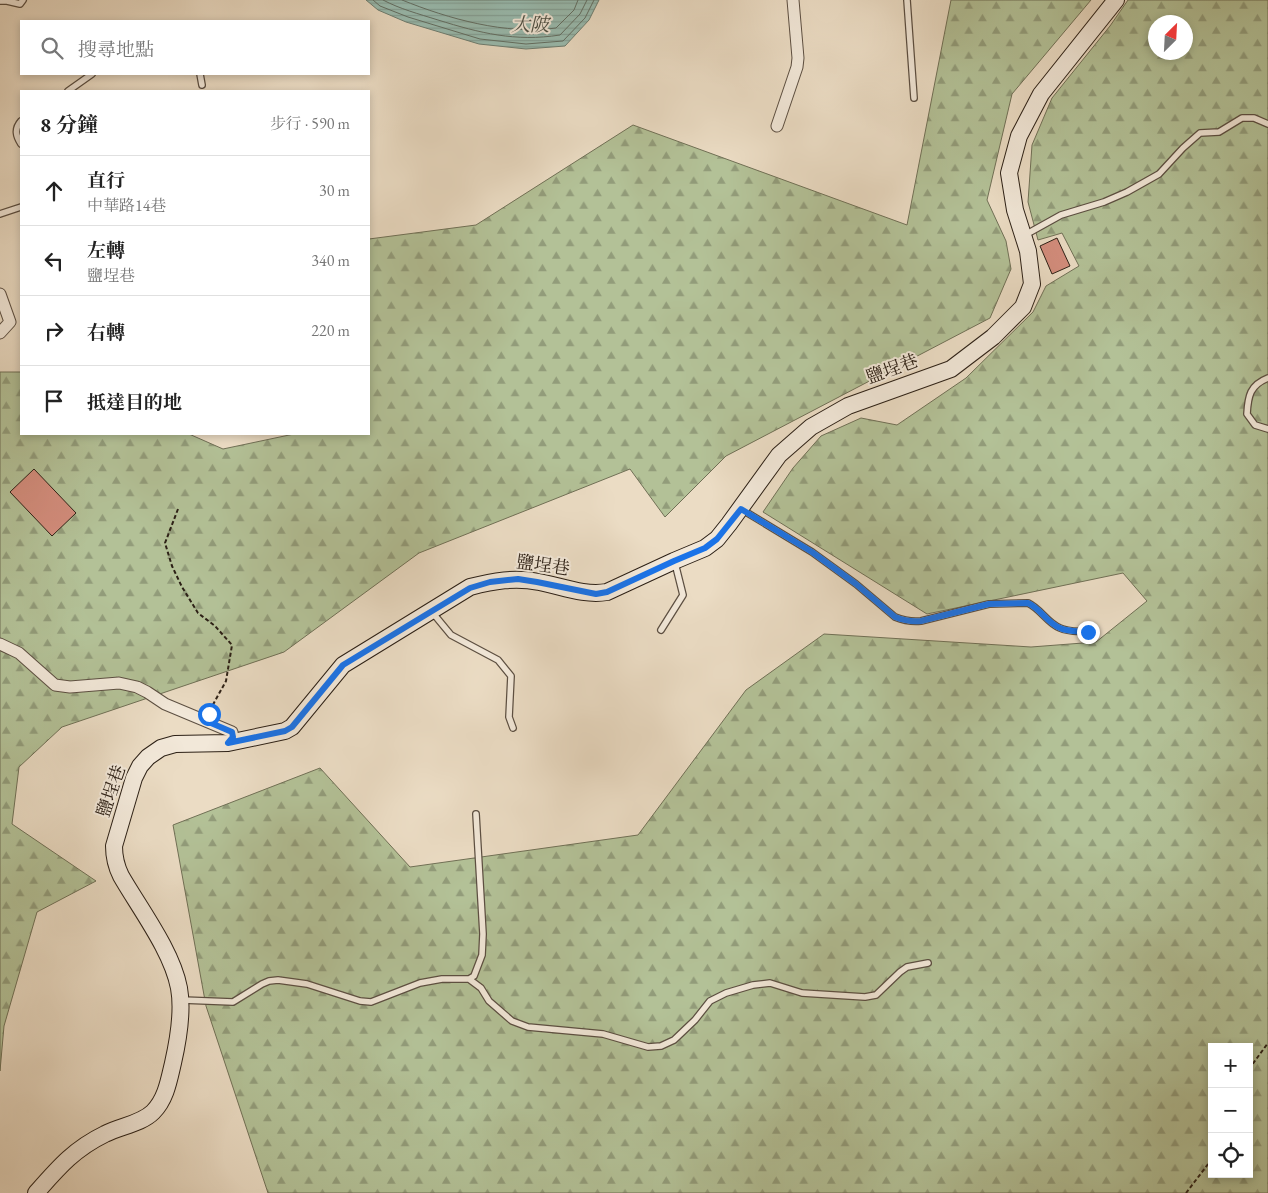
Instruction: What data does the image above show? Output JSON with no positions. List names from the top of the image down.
{
  "streets": {
    "street": ["鹽埕巷"]
  },
  "water": ["大陂"],
  "north": "top right",
  "page": {
    "search": "搜尋地點",
    "heading": ["8 分鐘", "步行 · 590 m"],
    "list": [
      ["直行", "中華路14巷", "30 m"],
      ["左轉", "鹽埕巷", "340 m"],
      ["右轉", "220 m"],
      "抵達目的地"
    ],
    "map_buttons": ["+", "−"]
  }
}
